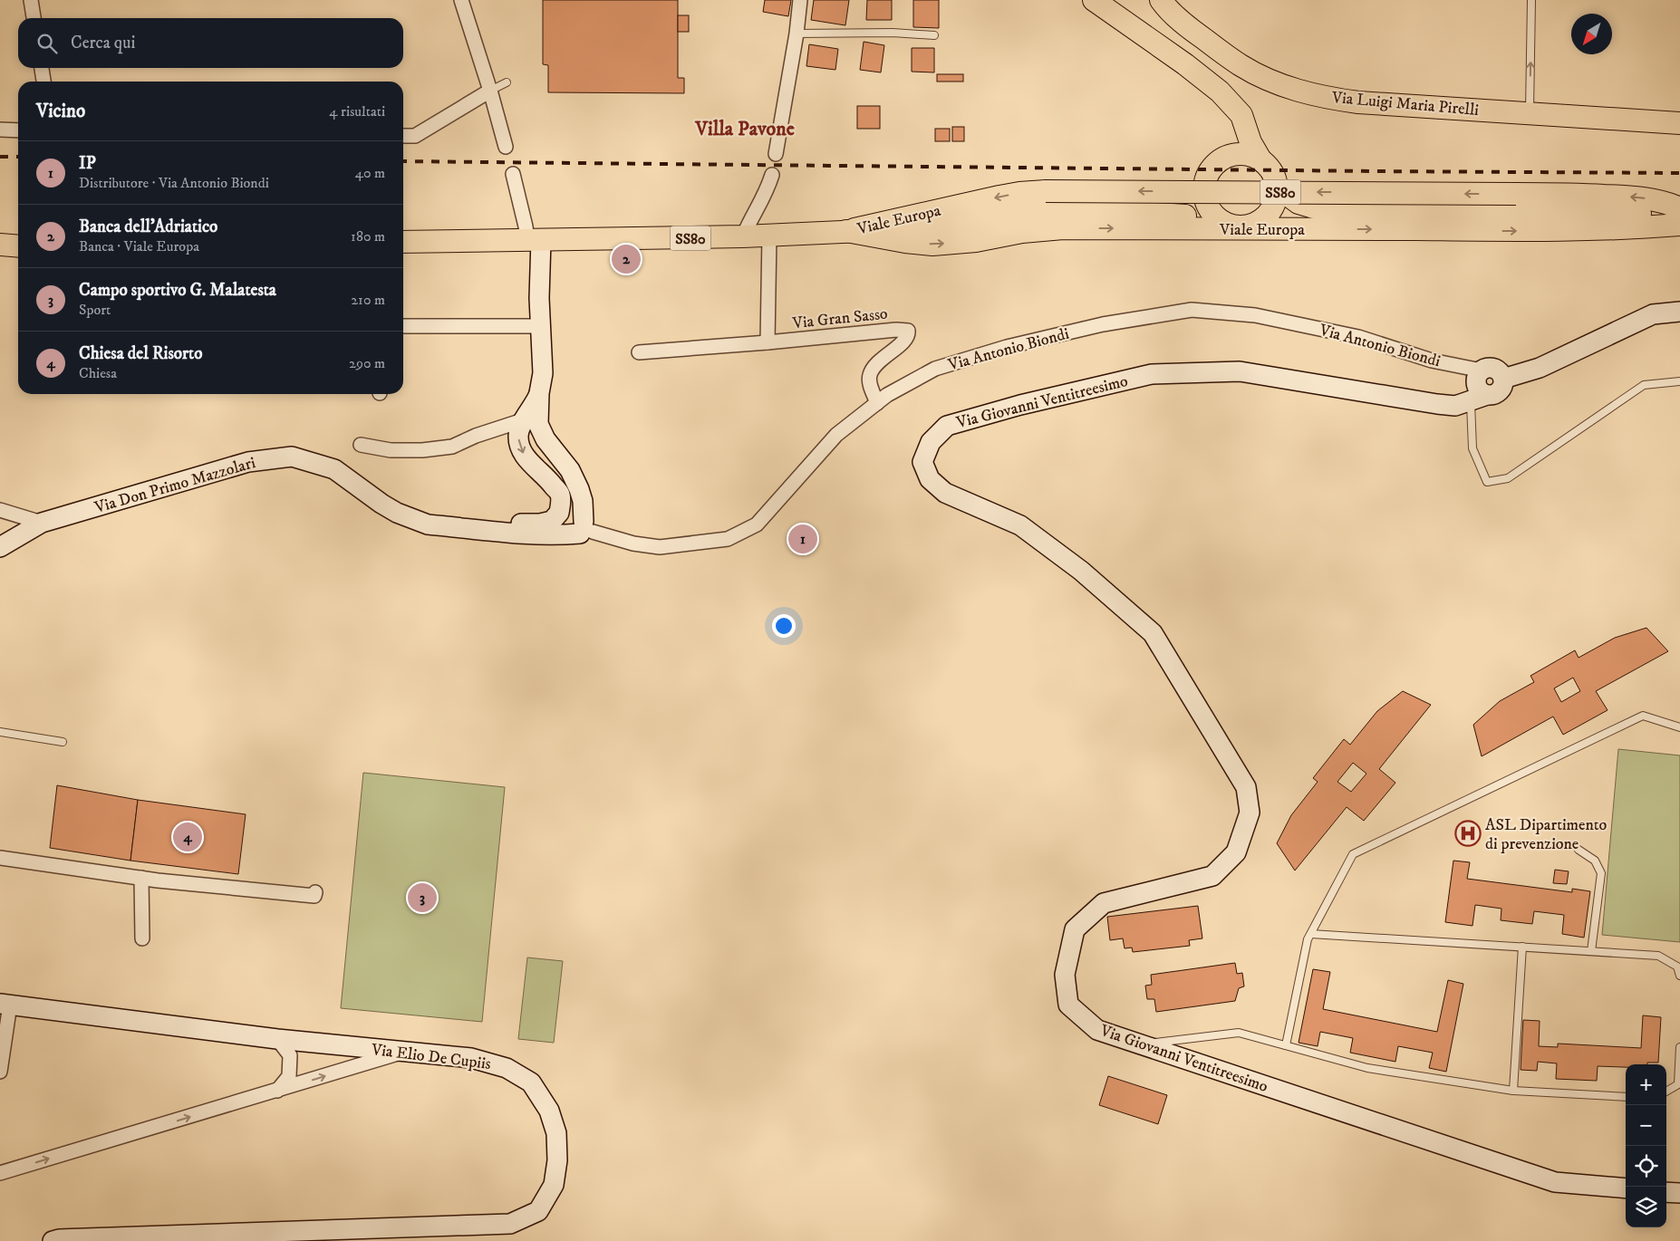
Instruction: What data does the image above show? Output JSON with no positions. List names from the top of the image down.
{
  "streets": {
    "main road": ["Via Luigi Maria Pirelli", "SS80", "Viale Europa"],
    "street": [
      "Via Gran Sasso",
      "Via Antonio Biondi",
      "Via Giovanni Ventitreesimo",
      "Via Don Primo Mazzolari",
      "Via Elio De Cupiis"
    ]
  },
  "crossings": [
    ["SS80", "Viale Europa"],
    ["Viale Europa", "Via Gran Sasso"],
    ["Via Gran Sasso", "Via Antonio Biondi"],
    ["Via Antonio Biondi", "Via Giovanni Ventitreesimo"],
    ["Via Antonio Biondi", "Via Don Primo Mazzolari"]
  ],
  "districts": ["Villa Pavone"],
  "places": {
    "hospital": ["ASL Dipartimento di prevenzione"]
  },
  "north": "bottom left",
  "page": {
    "search": "Cerca qui",
    "heading": ["Vicino", "4 risultati"],
    "list": [
      {
        "mark": "1",
        "name": "IP",
        "note": "Distributore · Via Antonio Biondi",
        "value": "40 m"
      },
      {
        "mark": "2",
        "name": "Banca dell'Adriatico",
        "note": "Banca · Viale Europa",
        "value": "180 m"
      },
      {
        "mark": "3",
        "name": "Campo sportivo G. Malatesta",
        "note": "Sport",
        "value": "210 m"
      },
      {
        "mark": "4",
        "name": "Chiesa del Risorto",
        "note": "Chiesa",
        "value": "290 m"
      }
    ],
    "pins": [
      "2",
      "1",
      "4",
      "3"
    ],
    "map_buttons": ["+", "−"]
  }
}
